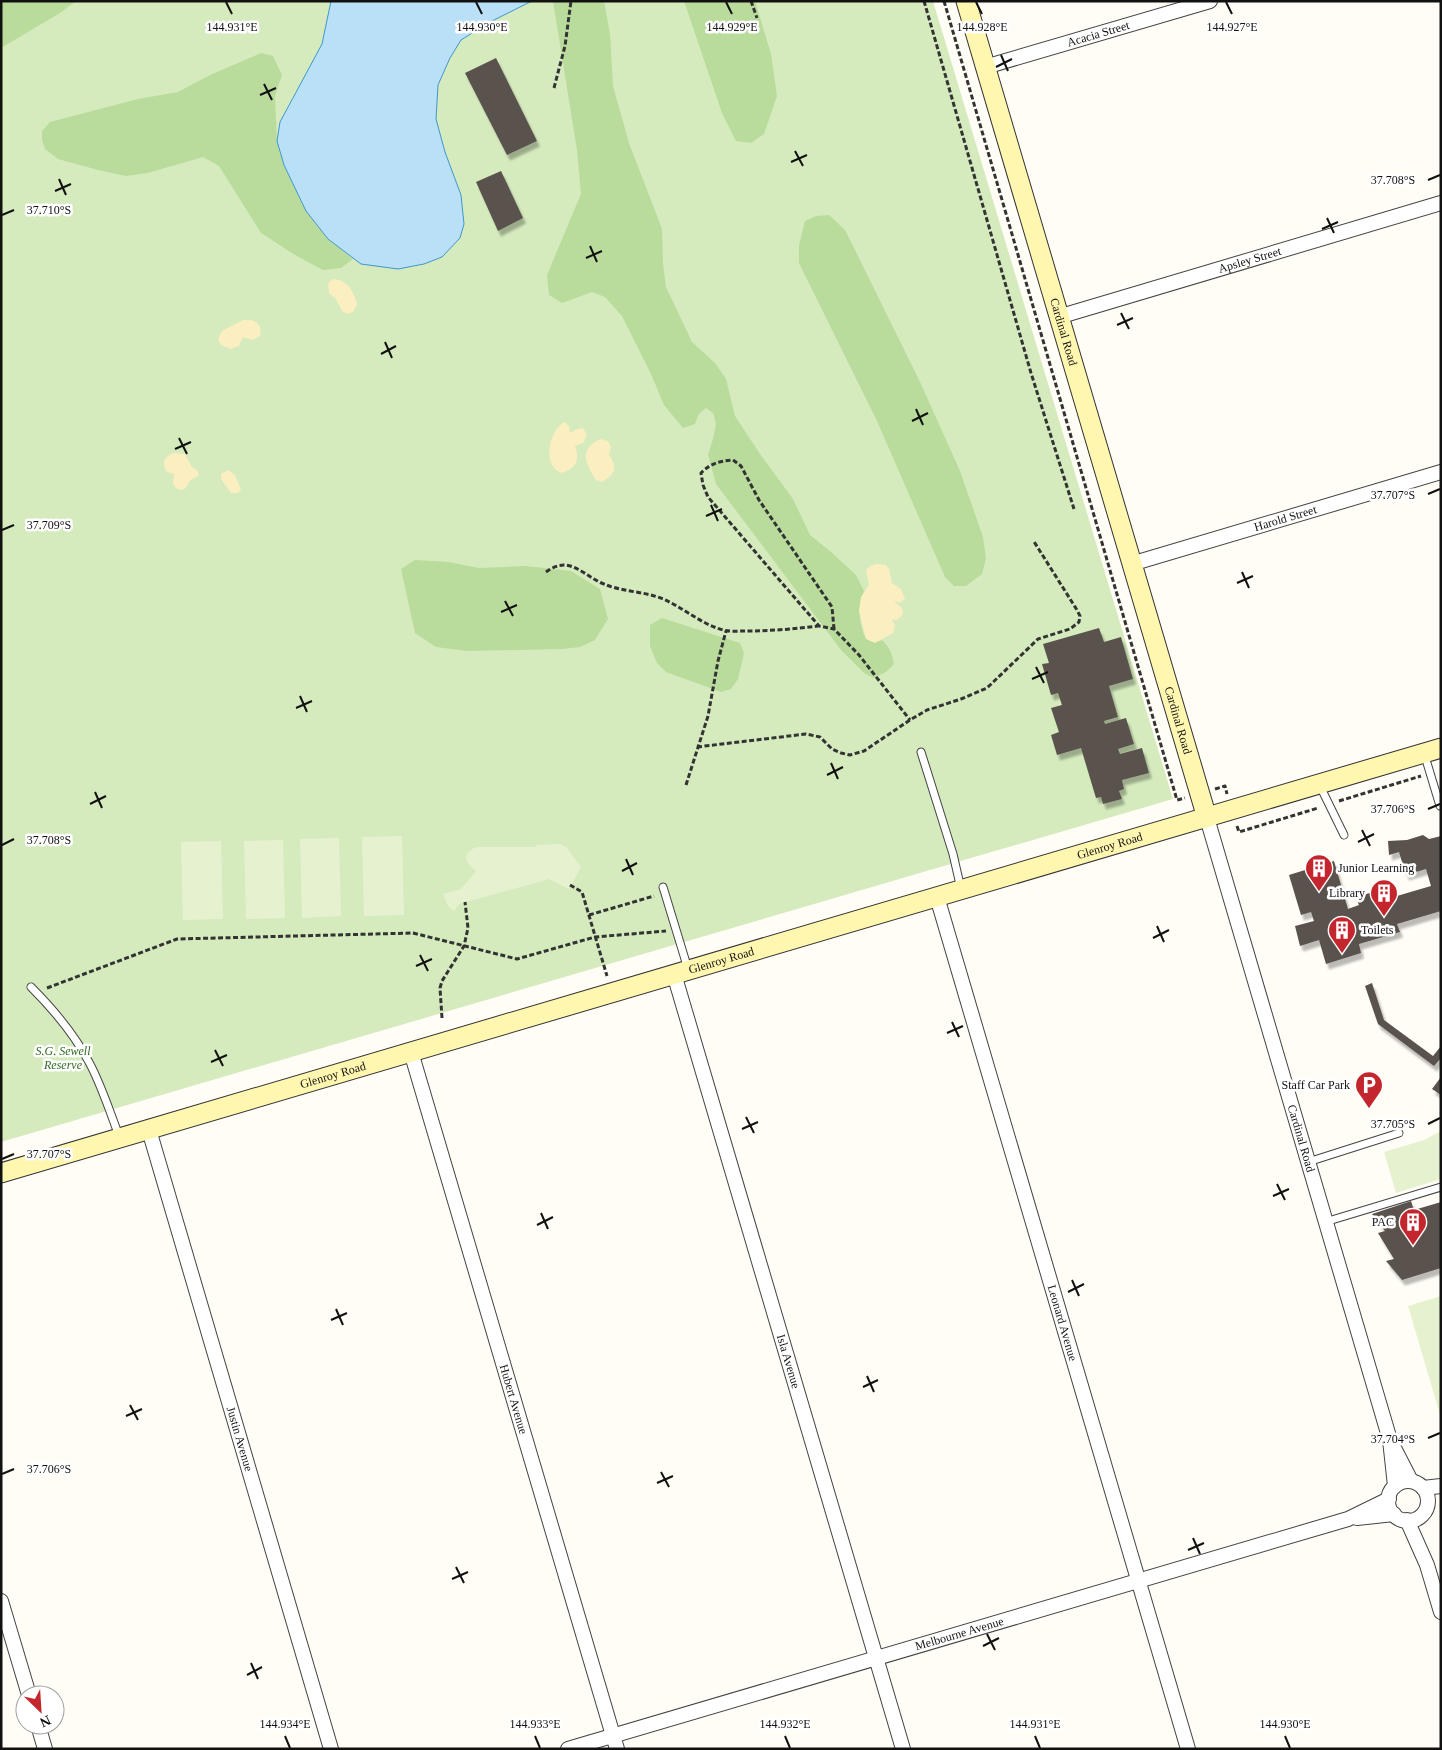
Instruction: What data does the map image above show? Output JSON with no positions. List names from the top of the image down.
{
  "streets": {
    "street": [
      "Acacia Street",
      "Apsley Street",
      "Cardinal Road",
      "Harold Street",
      "Glenroy Road",
      "Leonard Avenue",
      "Isla Avenue",
      "Hubert Avenue",
      "Justin Avenue",
      "Melbourne Avenue"
    ]
  },
  "crossings": [
    ["Acacia Street", "Cardinal Road"],
    ["Apsley Street", "Cardinal Road"],
    ["Cardinal Road", "Harold Street"],
    ["Cardinal Road", "Glenroy Road"],
    ["Cardinal Road", "Melbourne Avenue"],
    ["Glenroy Road", "Leonard Avenue"],
    ["Glenroy Road", "Isla Avenue"],
    ["Glenroy Road", "Hubert Avenue"],
    ["Glenroy Road", "Justin Avenue"],
    ["Leonard Avenue", "Melbourne Avenue"],
    ["Isla Avenue", "Melbourne Avenue"],
    ["Hubert Avenue", "Melbourne Avenue"]
  ],
  "parks": ["S.G. Sewell Reserve"],
  "places": {
    "building": [
      "Junior Learning",
      "Library",
      "Toilets",
      "PAC"
    ],
    "parking": ["Staff Car Park"]
  },
  "north": "bottom right",
  "coordinates": [
    "144.931°E",
    "144.930°E",
    "144.929°E",
    "144.928°E",
    "144.927°E",
    "37.708°S",
    "37.710°S",
    "37.707°S",
    "37.709°S",
    "37.706°S",
    "37.705°S",
    "37.704°S",
    "144.934°E",
    "144.933°E",
    "144.932°E"
  ]
}
